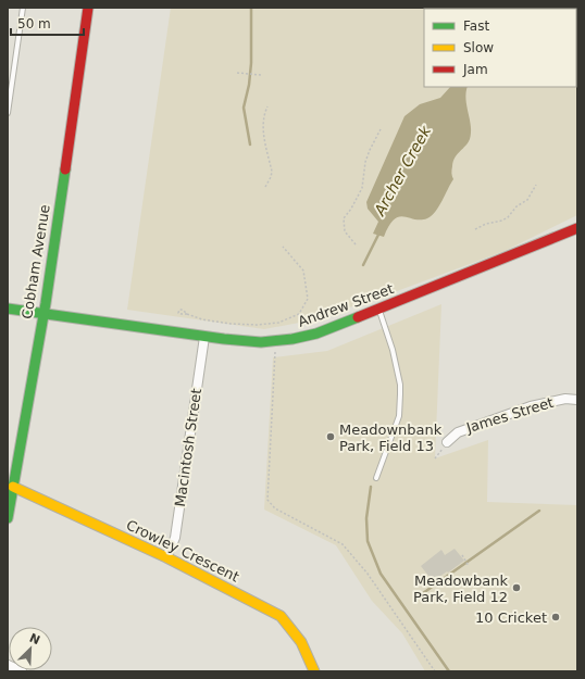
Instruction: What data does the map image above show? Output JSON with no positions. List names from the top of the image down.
{
  "streets": {
    "street": [
      "Cobham Avenue",
      "Andrew Street",
      "James Street",
      "Macintosh Street",
      "Crowley Crescent"
    ]
  },
  "crossings": [
    ["Cobham Avenue", "Andrew Street"],
    ["Cobham Avenue", "Crowley Crescent"],
    ["Andrew Street", "Macintosh Street"],
    ["Macintosh Street", "Crowley Crescent"]
  ],
  "water": ["Archer Creek"],
  "places": ["Meadownbank Park, Field 13", "Meadowbank Park, Field 12", "10 Cricket"],
  "legend": ["Fast", "Slow", "Jam"],
  "scale_bar": "50 m",
  "north": "top right"
}
